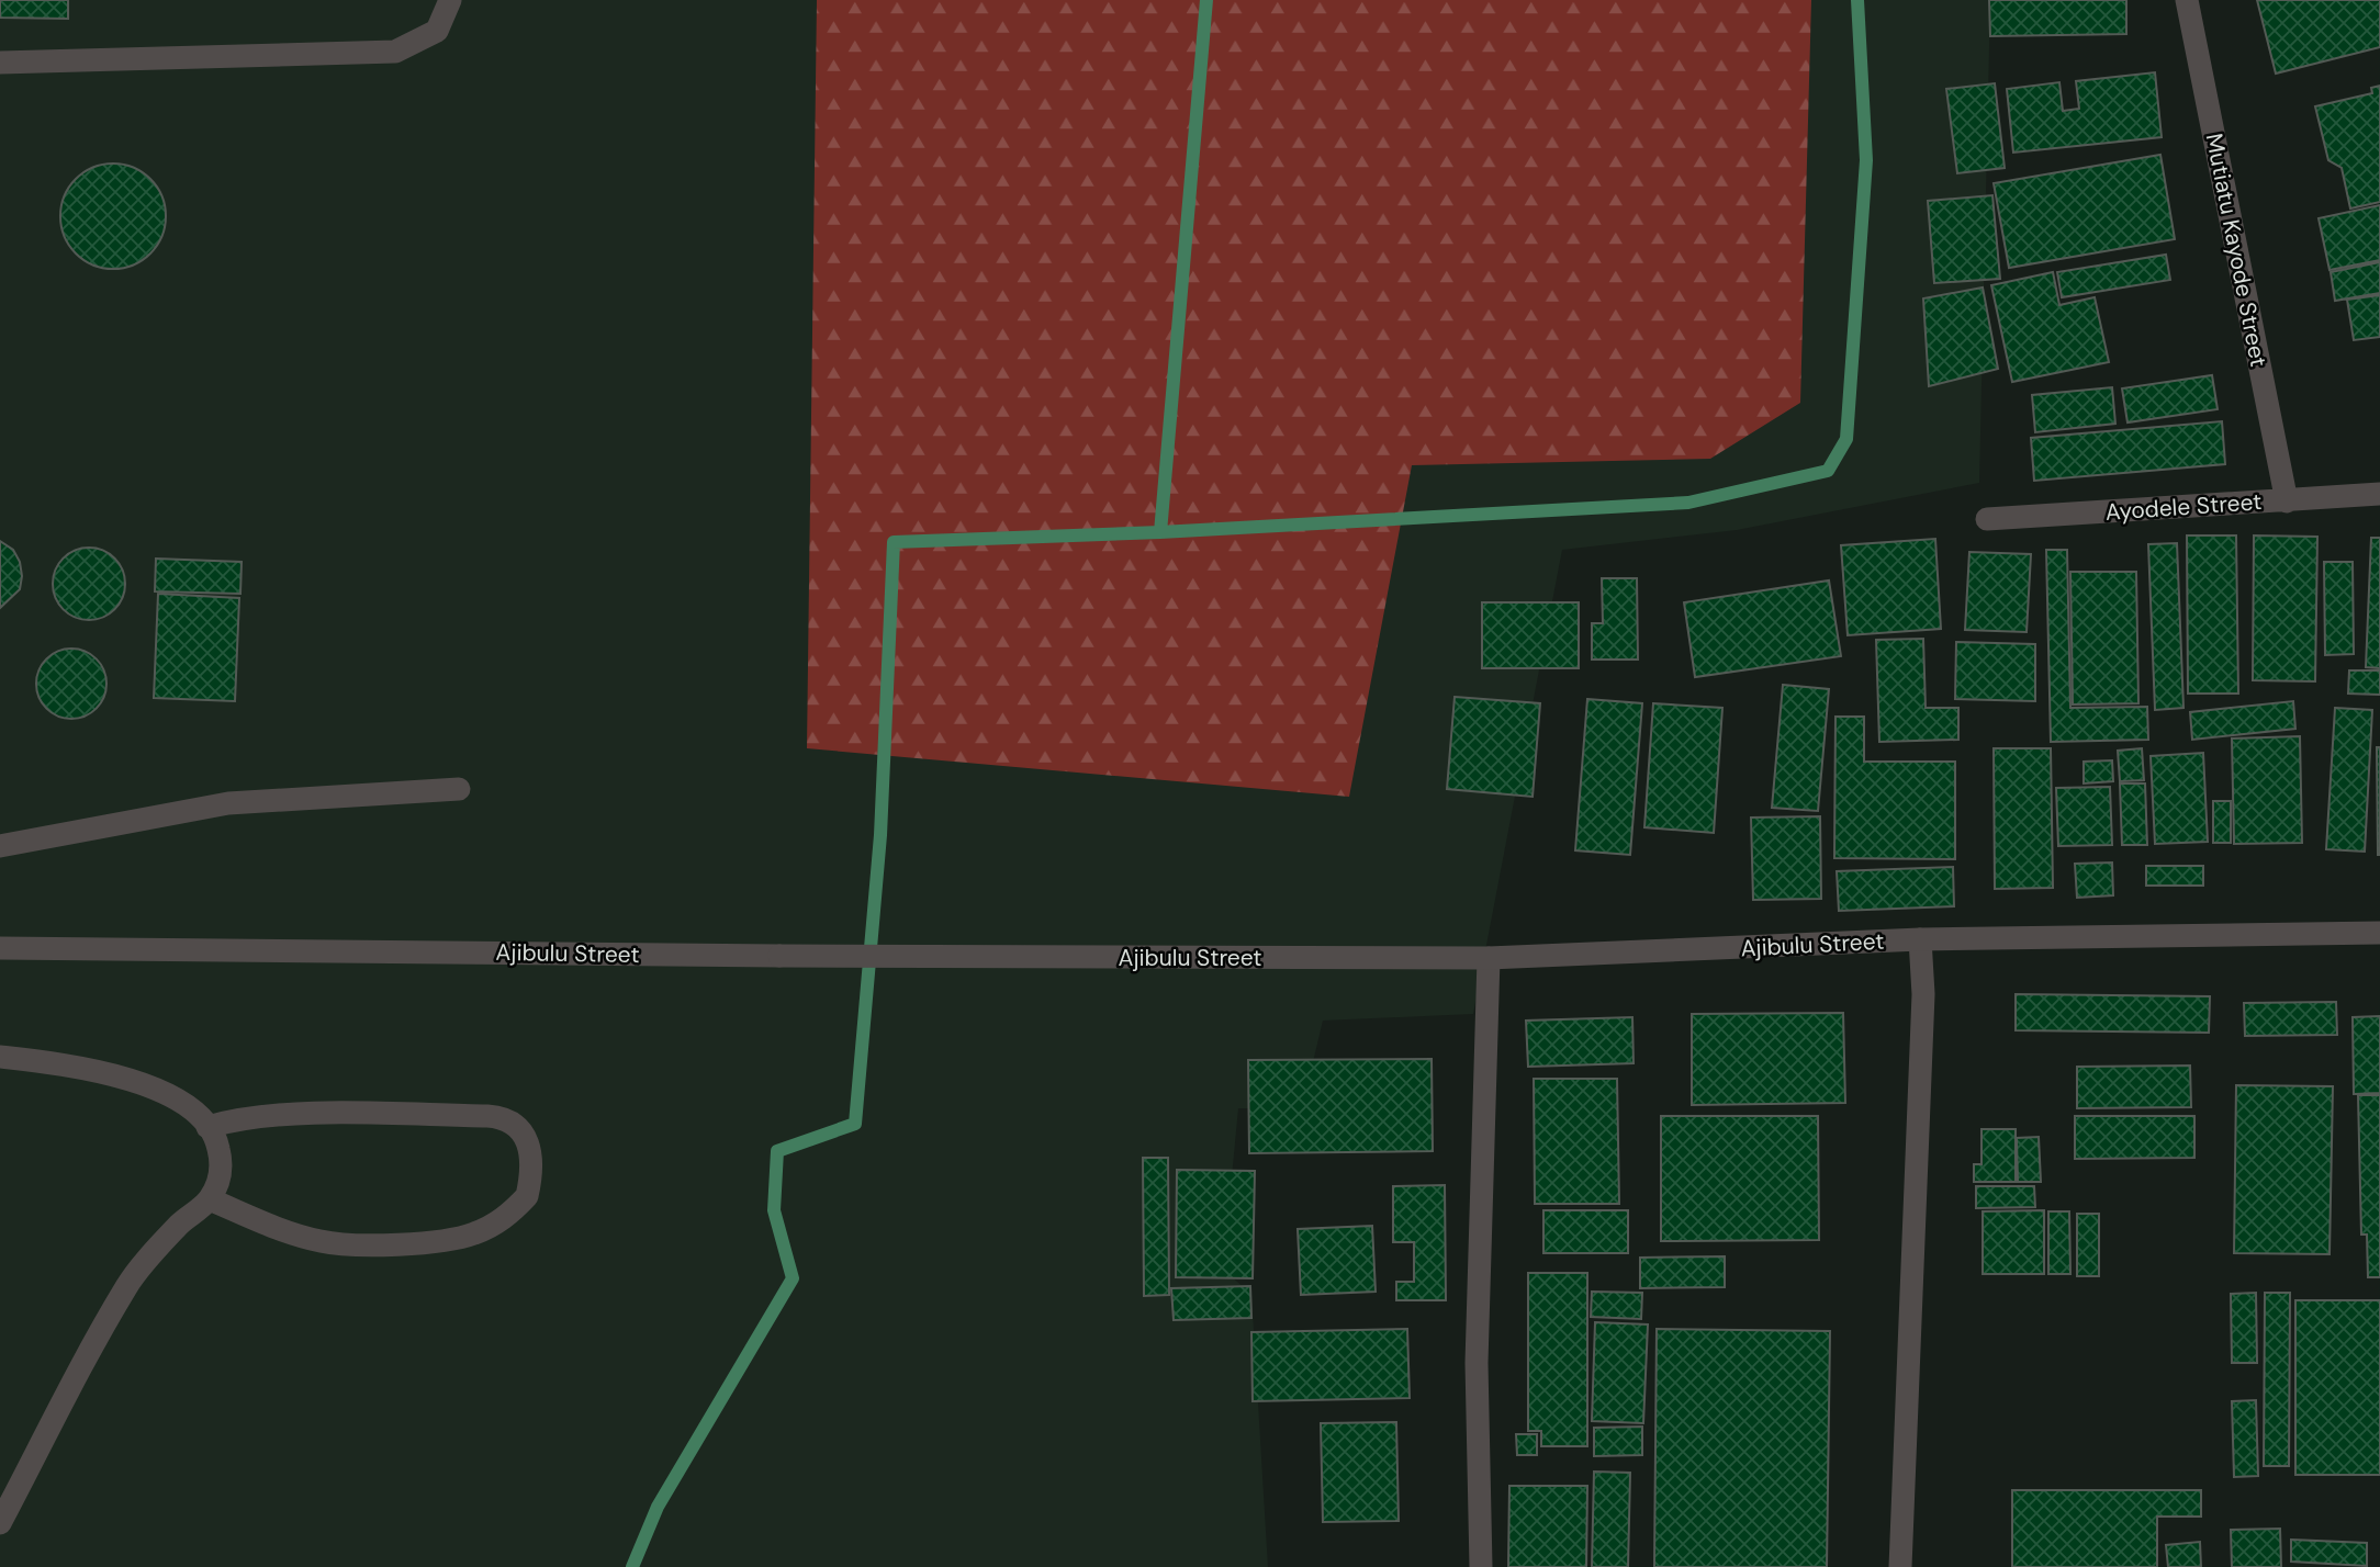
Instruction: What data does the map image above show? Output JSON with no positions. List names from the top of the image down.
{
  "streets": {
    "street": ["Mutiatu Kayode Street", "Ayodele Street", "Ajibulu Street"]
  },
  "crossings": [
    ["Mutiatu Kayode Street", "Ayodele Street"]
  ]
}
